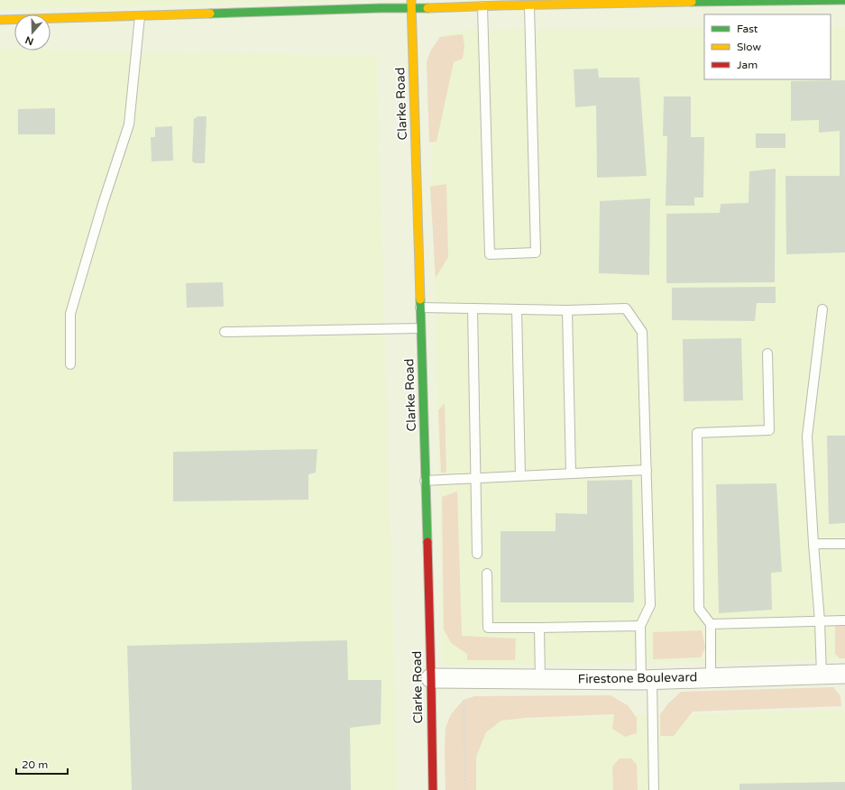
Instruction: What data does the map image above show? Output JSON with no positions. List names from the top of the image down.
{
  "streets": {
    "main road": ["Clarke Road"],
    "street": ["Firestone Boulevard"]
  },
  "crossings": [
    ["Clarke Road", "Firestone Boulevard"]
  ],
  "legend": ["Fast", "Slow", "Jam"],
  "scale_bar": "20 m",
  "north": "bottom"
}
